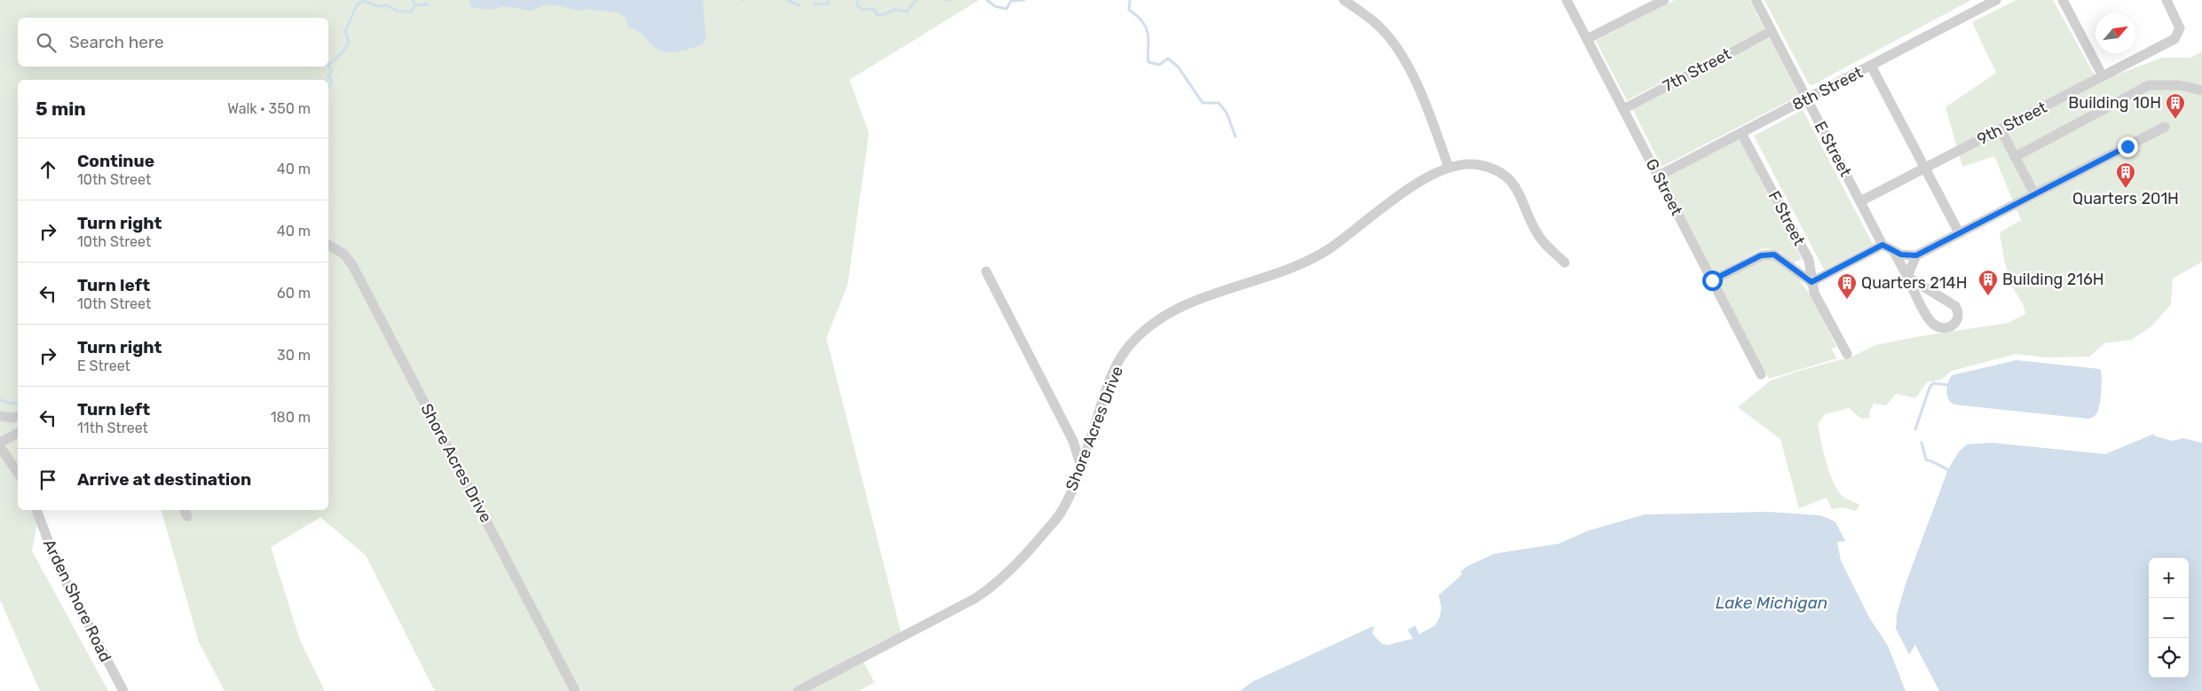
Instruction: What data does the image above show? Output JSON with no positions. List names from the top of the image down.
{
  "streets": {
    "street": [
      "7th Street",
      "8th Street",
      "9th Street",
      "E Street",
      "G Street",
      "F Street",
      "Shore Acres Drive",
      "Arden Shore Road"
    ]
  },
  "crossings": [
    ["7th Street", "E Street"],
    ["7th Street", "G Street"],
    ["8th Street", "E Street"],
    ["8th Street", "G Street"],
    ["8th Street", "F Street"],
    ["9th Street", "E Street"]
  ],
  "water": ["Lake Michigan"],
  "places": {
    "building": [
      "Building 10H",
      "Quarters 201H",
      "Building 216H",
      "Quarters 214H"
    ]
  },
  "north": "top right",
  "page": {
    "search": "Search here",
    "heading": ["5 min", "Walk · 350 m"],
    "list": [
      ["Continue", "10th Street", "40 m"],
      ["Turn right", "10th Street", "40 m"],
      ["Turn left", "10th Street", "60 m"],
      ["Turn right", "E Street", "30 m"],
      ["Turn left", "11th Street", "180 m"],
      "Arrive at destination"
    ],
    "map_buttons": ["+", "−"]
  }
}
